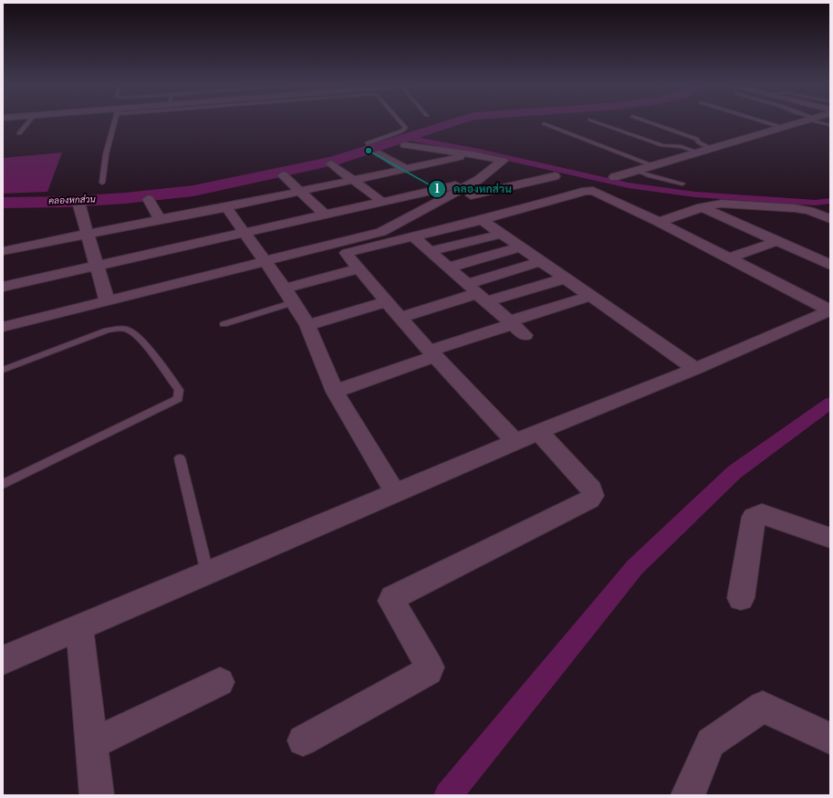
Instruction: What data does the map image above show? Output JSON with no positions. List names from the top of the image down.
{
  "water": ["คลองหกส่วน"],
  "places": ["คลองหกส่วน"]
}
